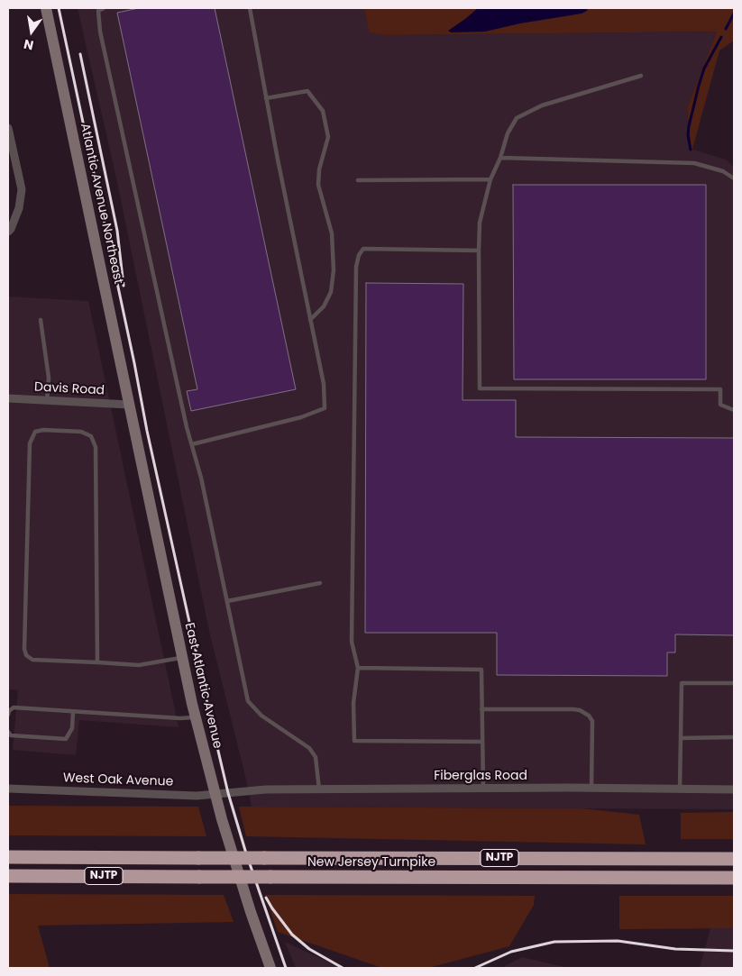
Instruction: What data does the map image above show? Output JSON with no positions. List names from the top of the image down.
{
  "streets": {
    "highway": ["NJTP", "New Jersey Turnpike"],
    "street": [
      "Atlantic Avenue Northeast",
      "Davis Road",
      "East Atlantic Avenue",
      "Fiberglas Road",
      "West Oak Avenue"
    ]
  },
  "crossings": [
    ["Atlantic Avenue Northeast", "Davis Road"],
    ["Atlantic Avenue Northeast", "East Atlantic Avenue"],
    ["Davis Road", "East Atlantic Avenue"],
    ["East Atlantic Avenue", "West Oak Avenue"],
    ["Fiberglas Road", "West Oak Avenue"]
  ],
  "north": "bottom"
}
